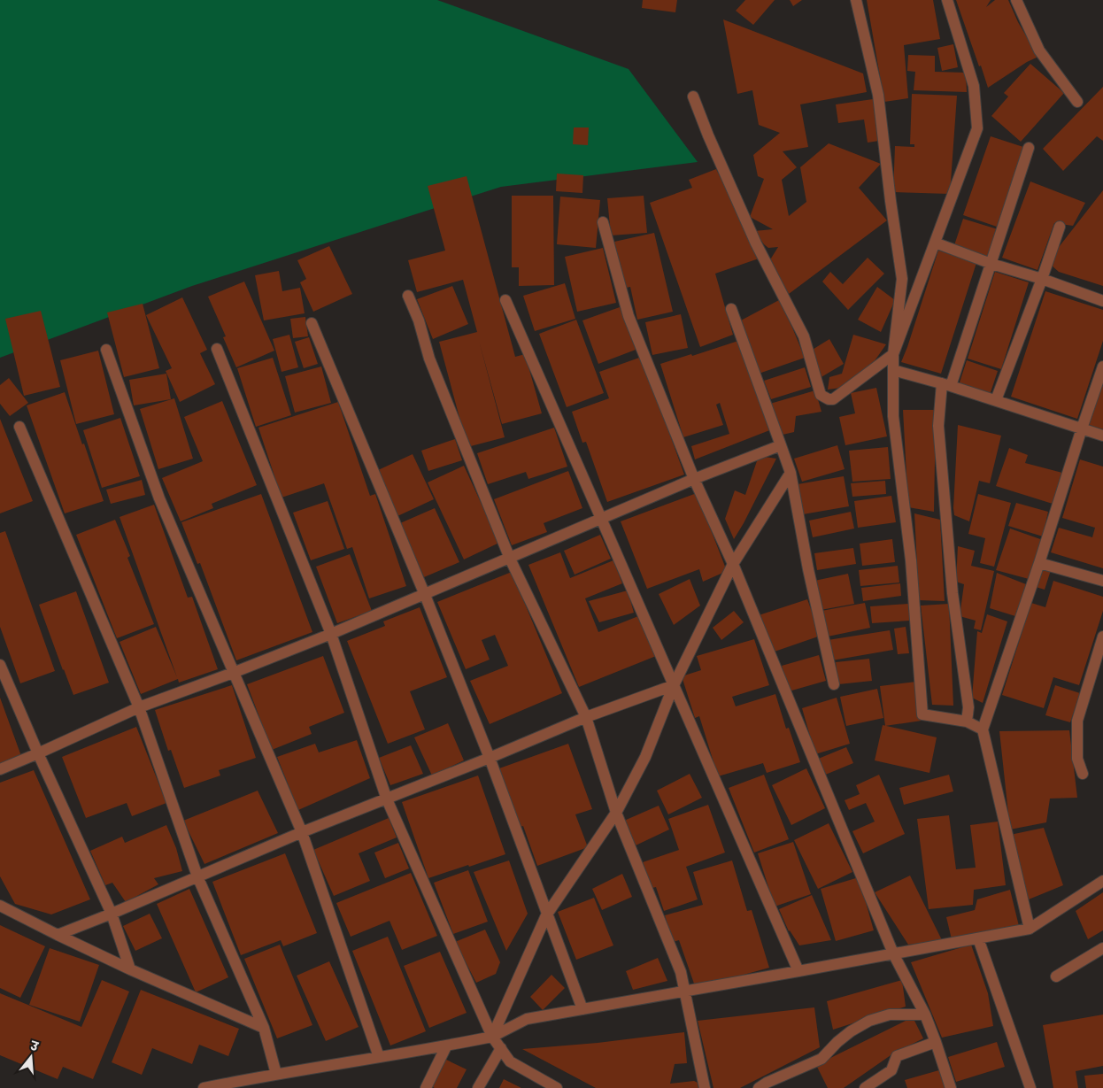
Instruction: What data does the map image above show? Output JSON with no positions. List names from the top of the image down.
{
  "north": "top"
}
